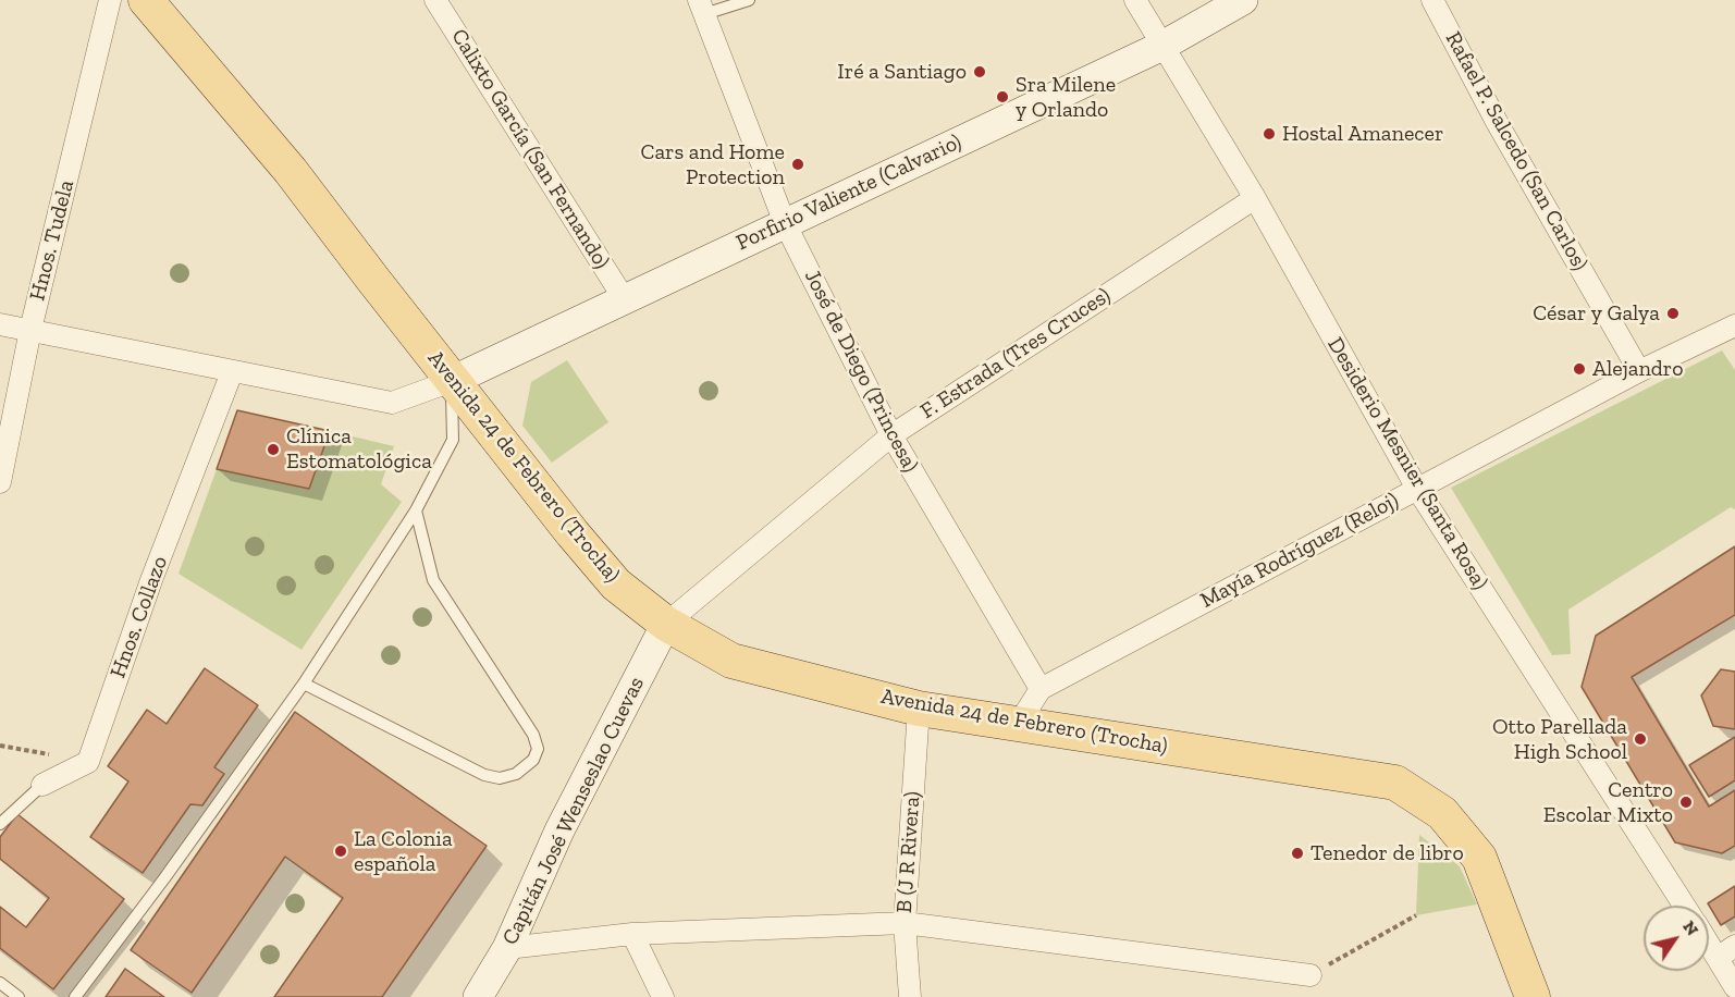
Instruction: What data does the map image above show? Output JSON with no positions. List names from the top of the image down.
{
  "streets": {
    "main road": ["Avenida 24 de Febrero (Trocha)"],
    "street": [
      "Calixto García (San Fernando)",
      "Rafael P. Salcedo (San Carlos)",
      "Porfirio Valiente (Calvario)",
      "Hnos. Tudela",
      "F. Estrada (Tres Cruces)",
      "José de Diego (Princesa)",
      "Desiderio Mesnier (Santa Rosa)",
      "Mayía Rodríguez (Reloj)",
      "Hnos. Collazo",
      "Capitán José Wenseslao Cuevas",
      "B (J R Rivera)"
    ]
  },
  "crossings": [
    ["Calixto García (San Fernando)", "Porfirio Valiente (Calvario)"],
    ["Rafael P. Salcedo (San Carlos)", "Mayía Rodríguez (Reloj)"],
    ["Porfirio Valiente (Calvario)", "José de Diego (Princesa)"],
    ["Porfirio Valiente (Calvario)", "Desiderio Mesnier (Santa Rosa)"],
    ["Porfirio Valiente (Calvario)", "Avenida 24 de Febrero (Trocha)"],
    ["F. Estrada (Tres Cruces)", "José de Diego (Princesa)"],
    ["F. Estrada (Tres Cruces)", "Desiderio Mesnier (Santa Rosa)"],
    ["F. Estrada (Tres Cruces)", "Avenida 24 de Febrero (Trocha)"],
    ["F. Estrada (Tres Cruces)", "Capitán José Wenseslao Cuevas"],
    ["José de Diego (Princesa)", "Mayía Rodríguez (Reloj)"],
    ["Desiderio Mesnier (Santa Rosa)", "Mayía Rodríguez (Reloj)"],
    ["Avenida 24 de Febrero (Trocha)", "Capitán José Wenseslao Cuevas"],
    ["Avenida 24 de Febrero (Trocha)", "B (J R Rivera)"]
  ],
  "places": [
    "Iré a Santiago",
    "Sra Milene y Orlando",
    "Hostal Amanecer",
    "Cars and Home Protection",
    "César y Galya",
    "Alejandro",
    "Clínica Estomatológica",
    "Otto Parellada High School",
    "Centro Escolar Mixto",
    "La Colonia española",
    "Tenedor de libro"
  ],
  "north": "top right"
}
